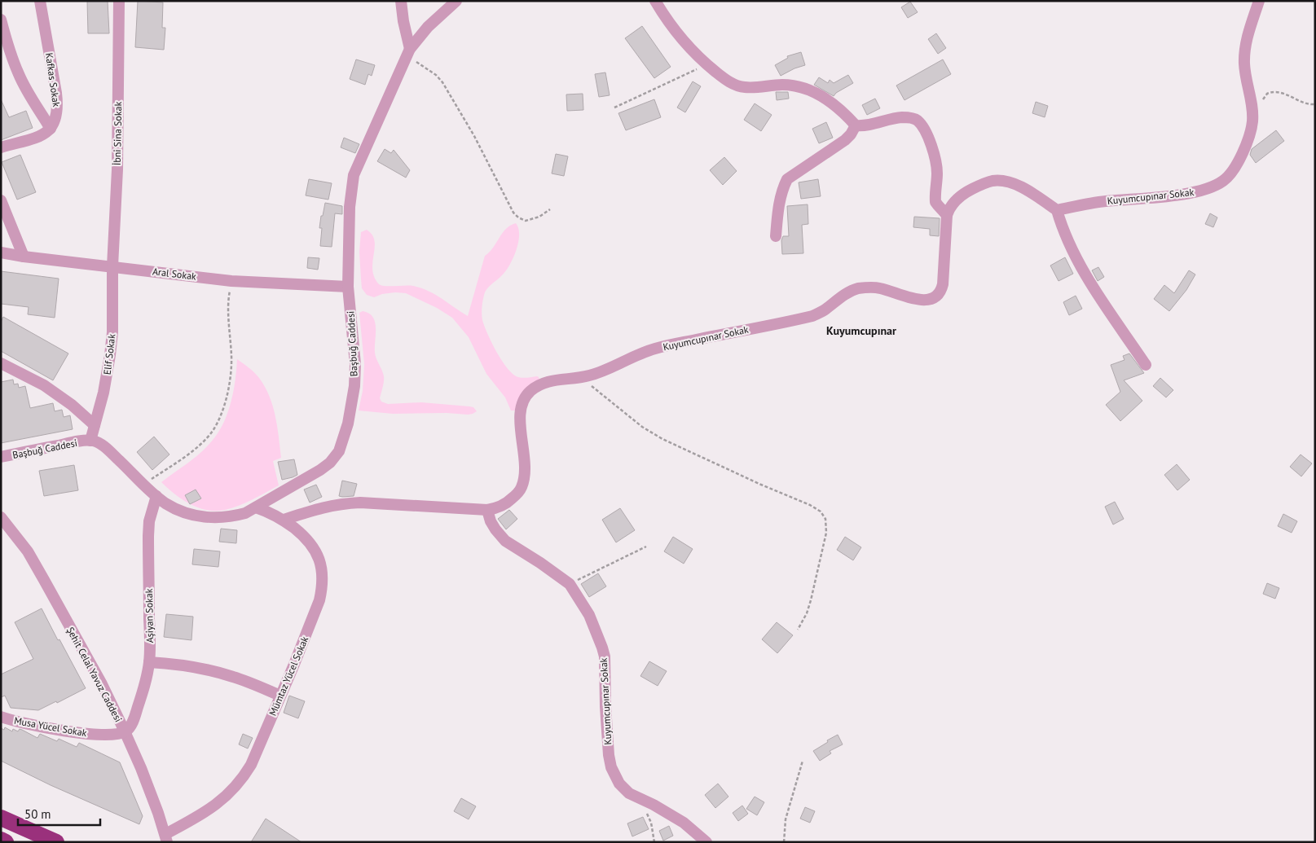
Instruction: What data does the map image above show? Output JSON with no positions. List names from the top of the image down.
{
  "streets": {
    "street": [
      "Kafkas Sokak",
      "İbni Sina Sokak",
      "Kuyumcupınar Sokak",
      "Aral Sokak",
      "Başbuğ Caddesi",
      "Elif Sokak",
      "Aşiyan Sokak",
      "Şehit Celal Yavuz Caddesi",
      "Mümtaz Yücel Sokak",
      "Musa Yücel Sokak"
    ]
  },
  "crossings": [
    ["İbni Sina Sokak", "Aral Sokak"],
    ["İbni Sina Sokak", "Elif Sokak"],
    ["Kuyumcupınar Sokak", "Mümtaz Yücel Sokak"],
    ["Aral Sokak", "Başbuğ Caddesi"],
    ["Aral Sokak", "Elif Sokak"],
    ["Başbuğ Caddesi", "Elif Sokak"],
    ["Başbuğ Caddesi", "Aşiyan Sokak"],
    ["Başbuğ Caddesi", "Mümtaz Yücel Sokak"],
    ["Aşiyan Sokak", "Şehit Celal Yavuz Caddesi"],
    ["Aşiyan Sokak", "Musa Yücel Sokak"],
    ["Şehit Celal Yavuz Caddesi", "Mümtaz Yücel Sokak"],
    ["Şehit Celal Yavuz Caddesi", "Musa Yücel Sokak"]
  ],
  "districts": ["Kuyumcupınar"],
  "scale_bar": "50 m"
}
